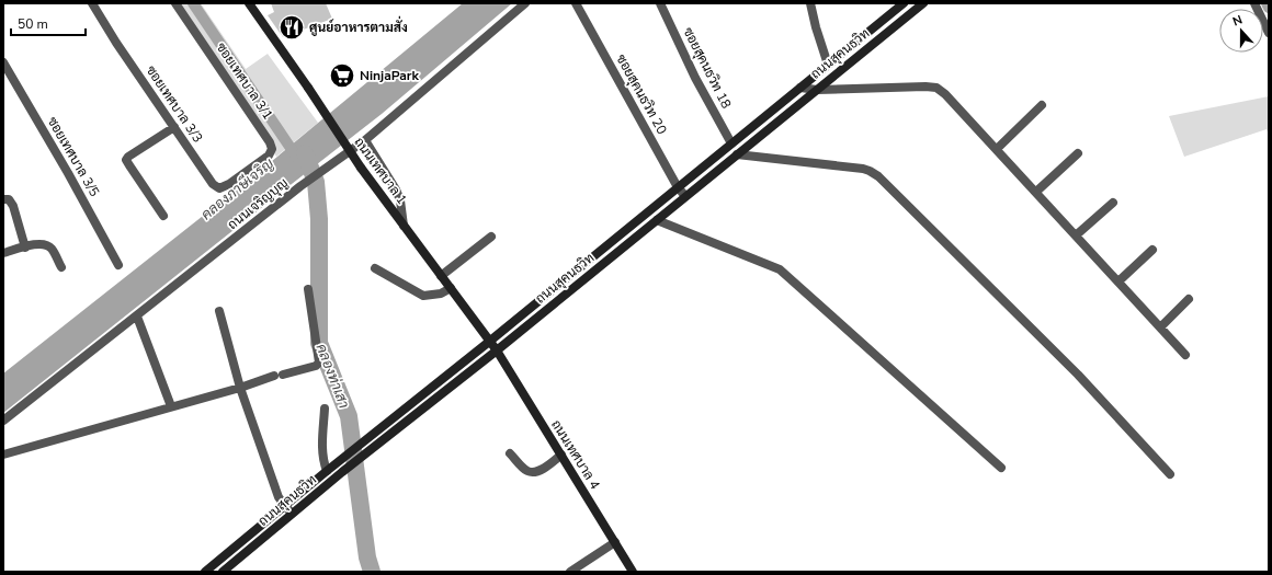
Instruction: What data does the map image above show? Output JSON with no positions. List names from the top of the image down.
{
  "streets": {
    "main road": ["ถนนสุคนธวิท", "ถนนเทศบาล 1", "ถนนเทศบาล 4"],
    "street": [
      "ซอยสุคนธวิท 18",
      "ซอยเทศบาล 3/1",
      "ซอยสุคนธวิท 20",
      "ซอยเทศบาล 3/3",
      "ซอยเทศบาล 3/5",
      "ถนนเจริญบุญ"
    ]
  },
  "crossings": [
    ["ถนนสุคนธวิท", "ซอยสุคนธวิท 18"],
    ["ถนนสุคนธวิท", "ซอยสุคนธวิท 20"],
    ["ถนนสุคนธวิท", "ถนนเทศบาล 1"],
    ["ถนนสุคนธวิท", "ถนนเทศบาล 4"],
    ["ซอยเทศบาล 3/1", "ซอยเทศบาล 3/3"],
    ["ถนนเทศบาล 1", "ถนนเทศบาล 4"]
  ],
  "water": ["คลองภาษีเจริญ", "คลองท่าเสา"],
  "places": {
    "restaurant": ["ศูนย์อาหารตามสั่ง"],
    "supermarket": ["NinjaPark"]
  },
  "scale_bar": "50 m",
  "north": "top"
}
